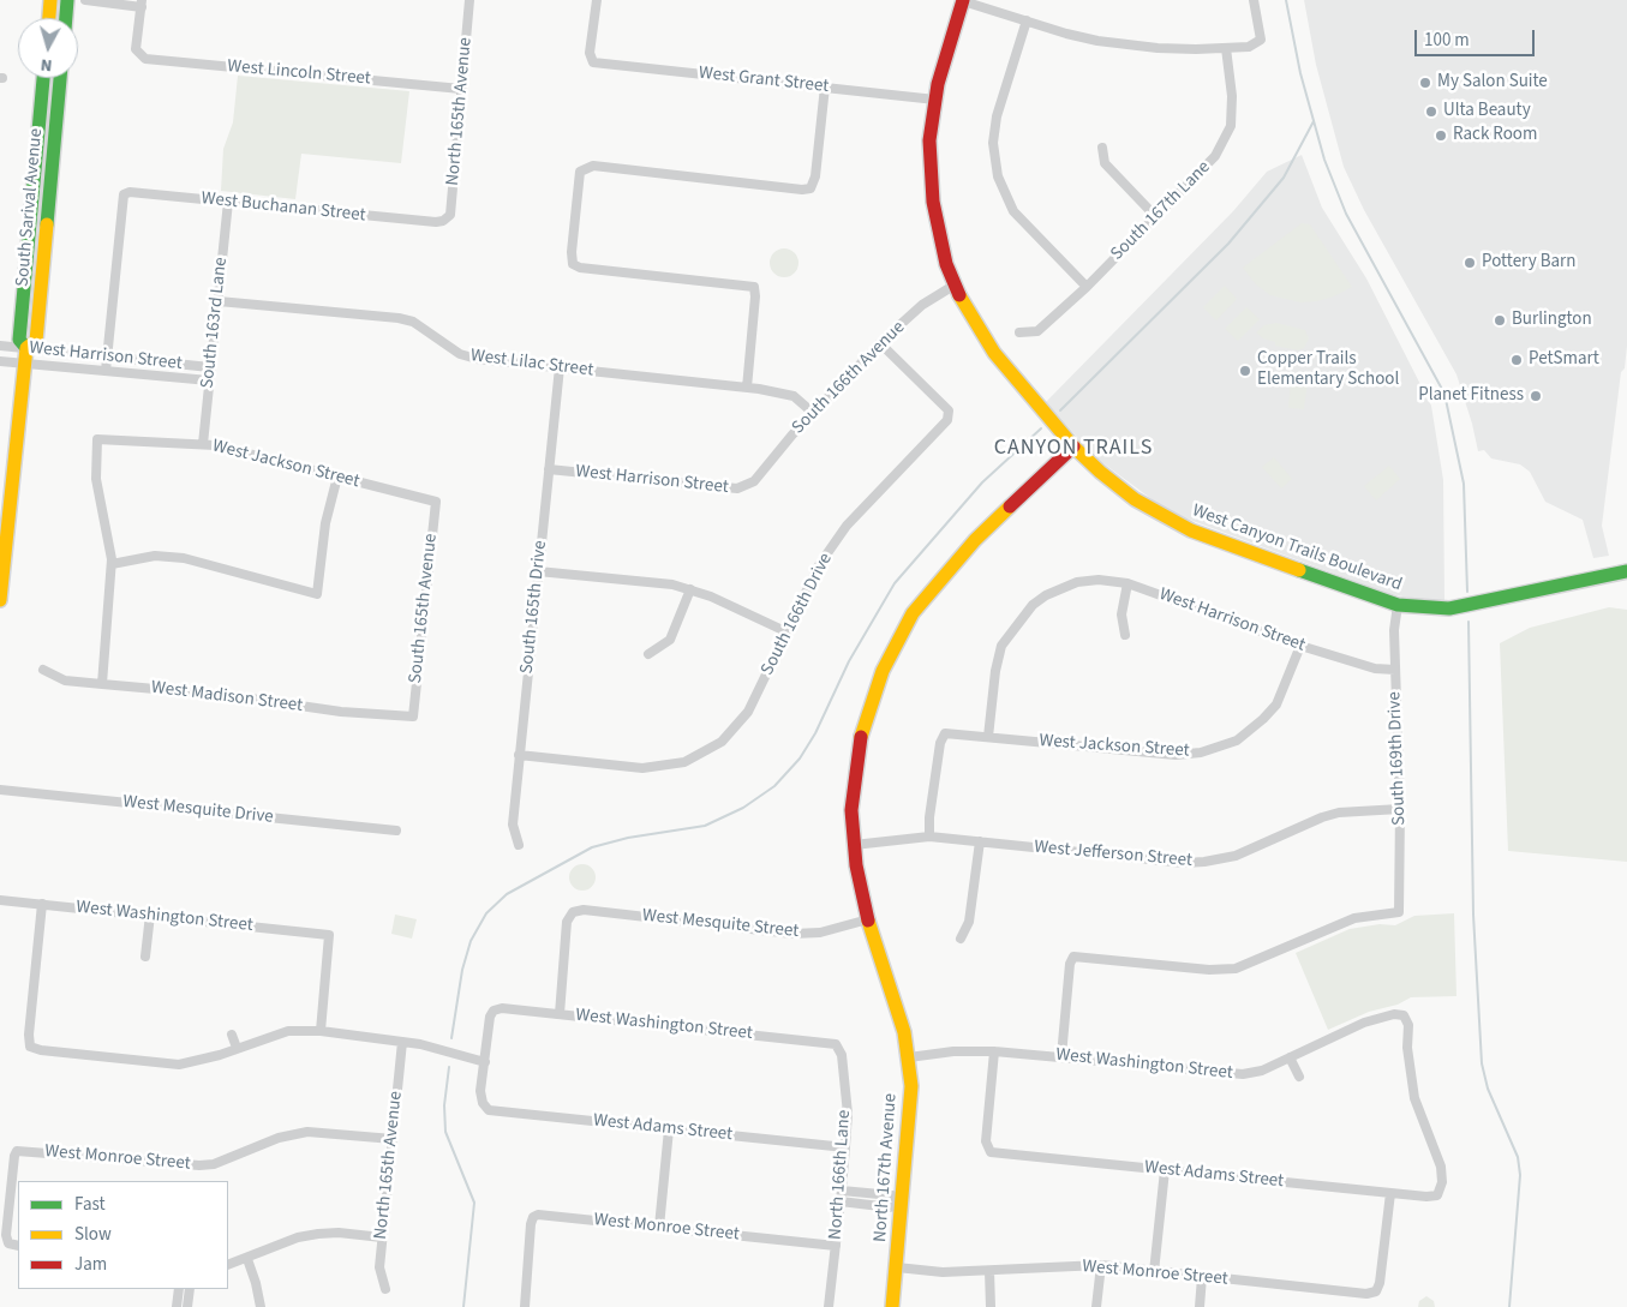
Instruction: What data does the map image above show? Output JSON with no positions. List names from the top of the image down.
{
  "streets": {
    "street": [
      "West Lincoln Street",
      "West Grant Street",
      "North 165th Avenue",
      "South Sarival Avenue",
      "West Buchanan Street",
      "South 167th Lane",
      "South 163rd Lane",
      "West Harrison Street",
      "West Lilac Street",
      "South 166th Avenue",
      "West Jackson Street",
      "West Canyon Trails Boulevard",
      "South 165th Drive",
      "South 165th Avenue",
      "South 166th Drive",
      "West Madison Street",
      "South 169th Drive",
      "West Mesquite Drive",
      "West Jefferson Street",
      "West Washington Street",
      "West Mesquite Street",
      "West Adams Street",
      "West Monroe Street",
      "North 167th Avenue",
      "North 166th Lane"
    ]
  },
  "crossings": [
    ["West Lincoln Street", "North 165th Avenue"],
    ["West Grant Street", "West Canyon Trails Boulevard"],
    ["North 165th Avenue", "West Buchanan Street"],
    ["North 165th Avenue", "West Monroe Street"],
    ["South Sarival Avenue", "West Harrison Street"],
    ["West Buchanan Street", "South 163rd Lane"],
    ["West Buchanan Street", "West Harrison Street"],
    ["South 163rd Lane", "West Harrison Street"],
    ["South 163rd Lane", "West Lilac Street"],
    ["South 163rd Lane", "West Jackson Street"],
    ["West Harrison Street", "South 166th Avenue"],
    ["West Harrison Street", "West Jackson Street"],
    ["West Harrison Street", "South 165th Drive"],
    ["West Harrison Street", "South 169th Drive"],
    ["West Lilac Street", "South 166th Avenue"],
    ["West Lilac Street", "South 165th Drive"],
    ["South 166th Avenue", "West Canyon Trails Boulevard"],
    ["South 166th Avenue", "South 166th Drive"],
    ["West Jackson Street", "South 165th Avenue"],
    ["West Jackson Street", "West Jefferson Street"],
    ["West Canyon Trails Boulevard", "South 169th Drive"],
    ["West Canyon Trails Boulevard", "North 167th Avenue"],
    ["South 165th Drive", "South 166th Drive"],
    ["South 165th Avenue", "West Madison Street"],
    ["South 169th Drive", "West Jefferson Street"],
    ["South 169th Drive", "West Washington Street"],
    ["West Jefferson Street", "North 167th Avenue"],
    ["West Washington Street", "West Mesquite Street"],
    ["West Washington Street", "West Adams Street"],
    ["West Washington Street", "North 167th Avenue"],
    ["West Washington Street", "North 166th Lane"],
    ["West Mesquite Street", "North 167th Avenue"],
    ["West Adams Street", "West Monroe Street"],
    ["West Adams Street", "North 166th Lane"],
    ["West Monroe Street", "North 167th Avenue"],
    ["West Monroe Street", "North 166th Lane"]
  ],
  "districts": ["CANYON TRAILS"],
  "places": [
    "My Salon Suite",
    "Ulta Beauty",
    "Rack Room",
    "Pottery Barn",
    "Burlington",
    "PetSmart",
    "Copper Trails Elementary School",
    "Planet Fitness"
  ],
  "legend": ["Fast", "Slow", "Jam"],
  "scale_bar": "100 m",
  "north": "bottom"
}
